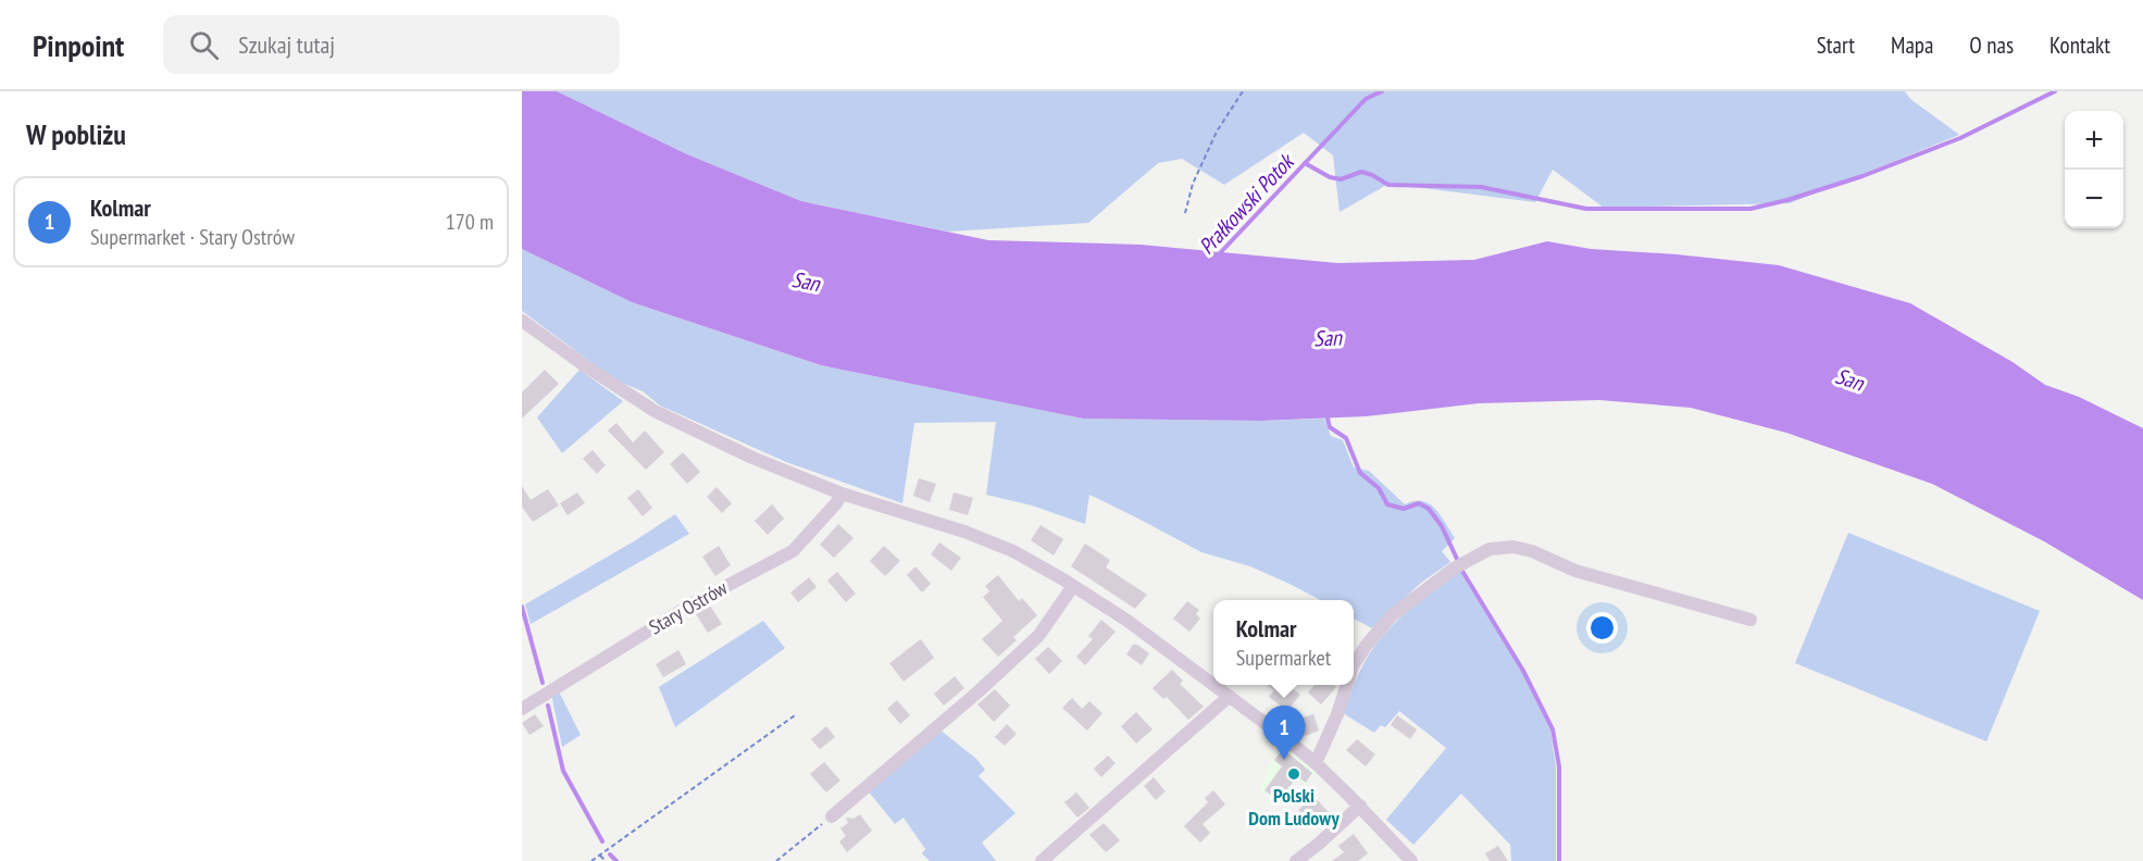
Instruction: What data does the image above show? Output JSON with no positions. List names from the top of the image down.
{
  "streets": {
    "street": ["Stary Ostrów"]
  },
  "water": ["Prałkowski Potok", "San"],
  "places": ["Polski Dom Ludowy"],
  "page": {
    "header": "Pinpoint",
    "search": "Szukaj tutaj",
    "nav": [
      "Start",
      "Mapa",
      "O nas",
      "Kontakt"
    ],
    "heading": "W pobliżu",
    "map_buttons": ["+", "−"],
    "list": [
      {
        "mark": "1",
        "name": "Kolmar",
        "note": "Supermarket · Stary Ostrów",
        "value": "170 m"
      }
    ],
    "popup": ["Kolmar", "Supermarket"],
    "pins": "1"
  }
}
